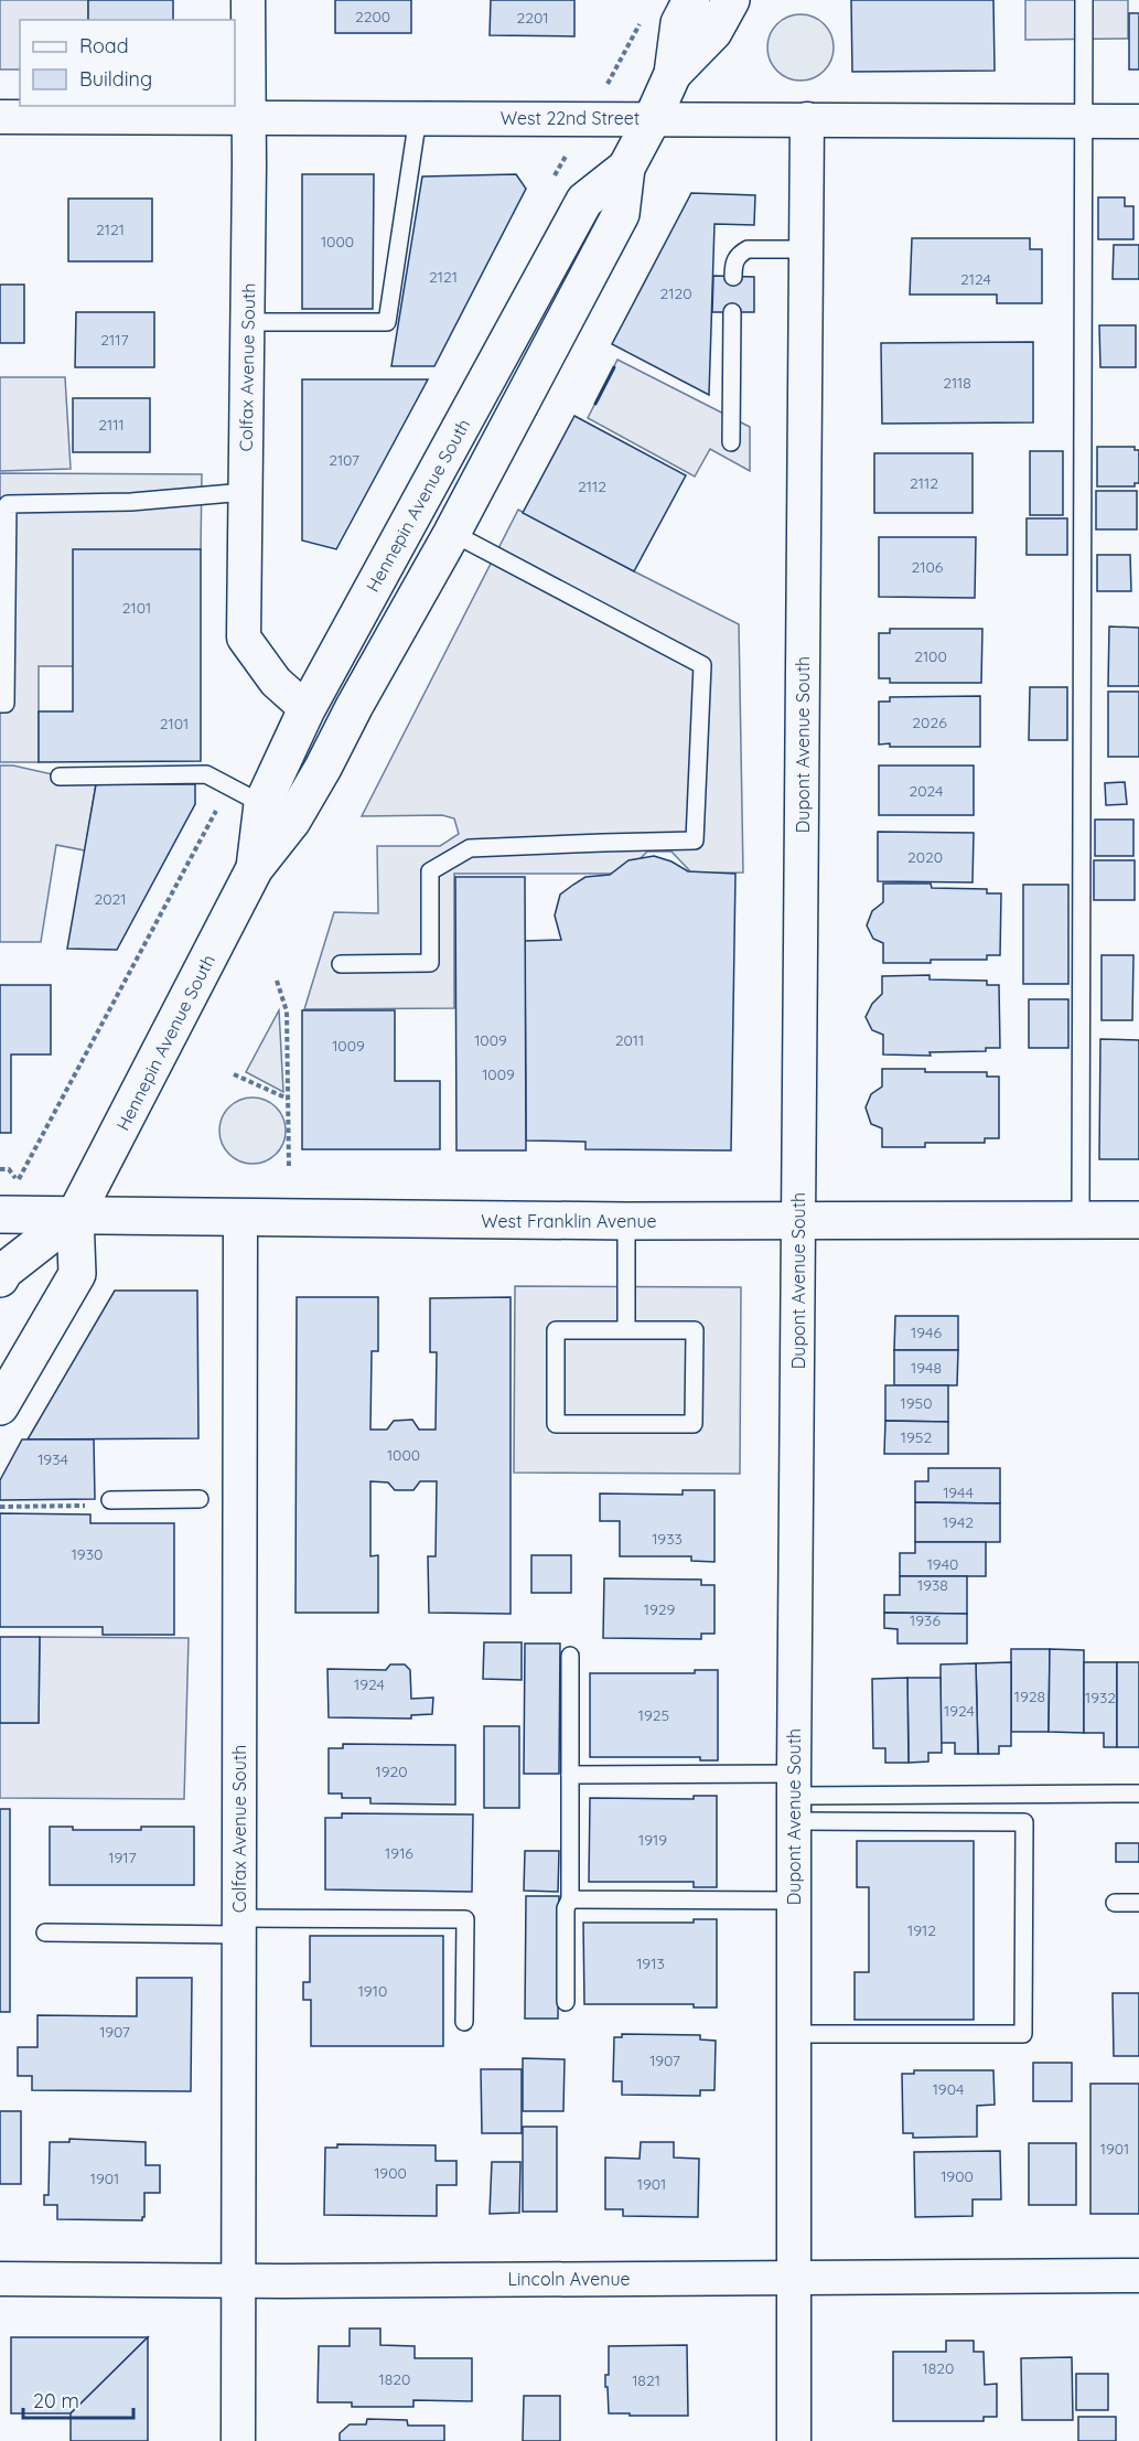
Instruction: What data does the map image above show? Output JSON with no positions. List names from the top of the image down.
{
  "streets": {
    "main road": ["Hennepin Avenue South", "West Franklin Avenue"],
    "street": [
      "West 22nd Street",
      "Colfax Avenue South",
      "Dupont Avenue South",
      "Lincoln Avenue"
    ]
  },
  "crossings": [
    ["West 22nd Street", "Colfax Avenue South"],
    ["West 22nd Street", "Hennepin Avenue South"],
    ["West 22nd Street", "Dupont Avenue South"],
    ["Colfax Avenue South", "Hennepin Avenue South"],
    ["Colfax Avenue South", "West Franklin Avenue"],
    ["Colfax Avenue South", "Lincoln Avenue"],
    ["Hennepin Avenue South", "West Franklin Avenue"],
    ["Dupont Avenue South", "West Franklin Avenue"],
    ["Dupont Avenue South", "Lincoln Avenue"]
  ],
  "house_numbers": [
    "2200",
    "2201",
    "2121",
    "1000",
    "2121",
    "2124",
    "2120",
    "2117",
    "2118",
    "2111",
    "2107",
    "2112",
    "2112",
    "2106",
    "2101",
    "2100",
    "2026",
    "2101",
    "2024",
    "2020",
    "2021",
    "1009",
    "2011",
    "1009",
    "1009",
    "1946",
    "1948",
    "1950",
    "1952",
    "1000",
    "1934",
    "1944",
    "1942",
    "1933",
    "1930",
    "1940",
    "1938",
    "1929",
    "1936",
    "1924",
    "1928",
    "1932",
    "1924",
    "1925",
    "1920",
    "1919",
    "1916",
    "1917",
    "1912",
    "1913",
    "1910",
    "1907",
    "1907",
    "1904",
    "1901",
    "1900",
    "1900",
    "1901",
    "1901",
    "1820",
    "1820",
    "1821"
  ],
  "legend": ["Road", "Building"],
  "scale_bar": "20 m"
}
